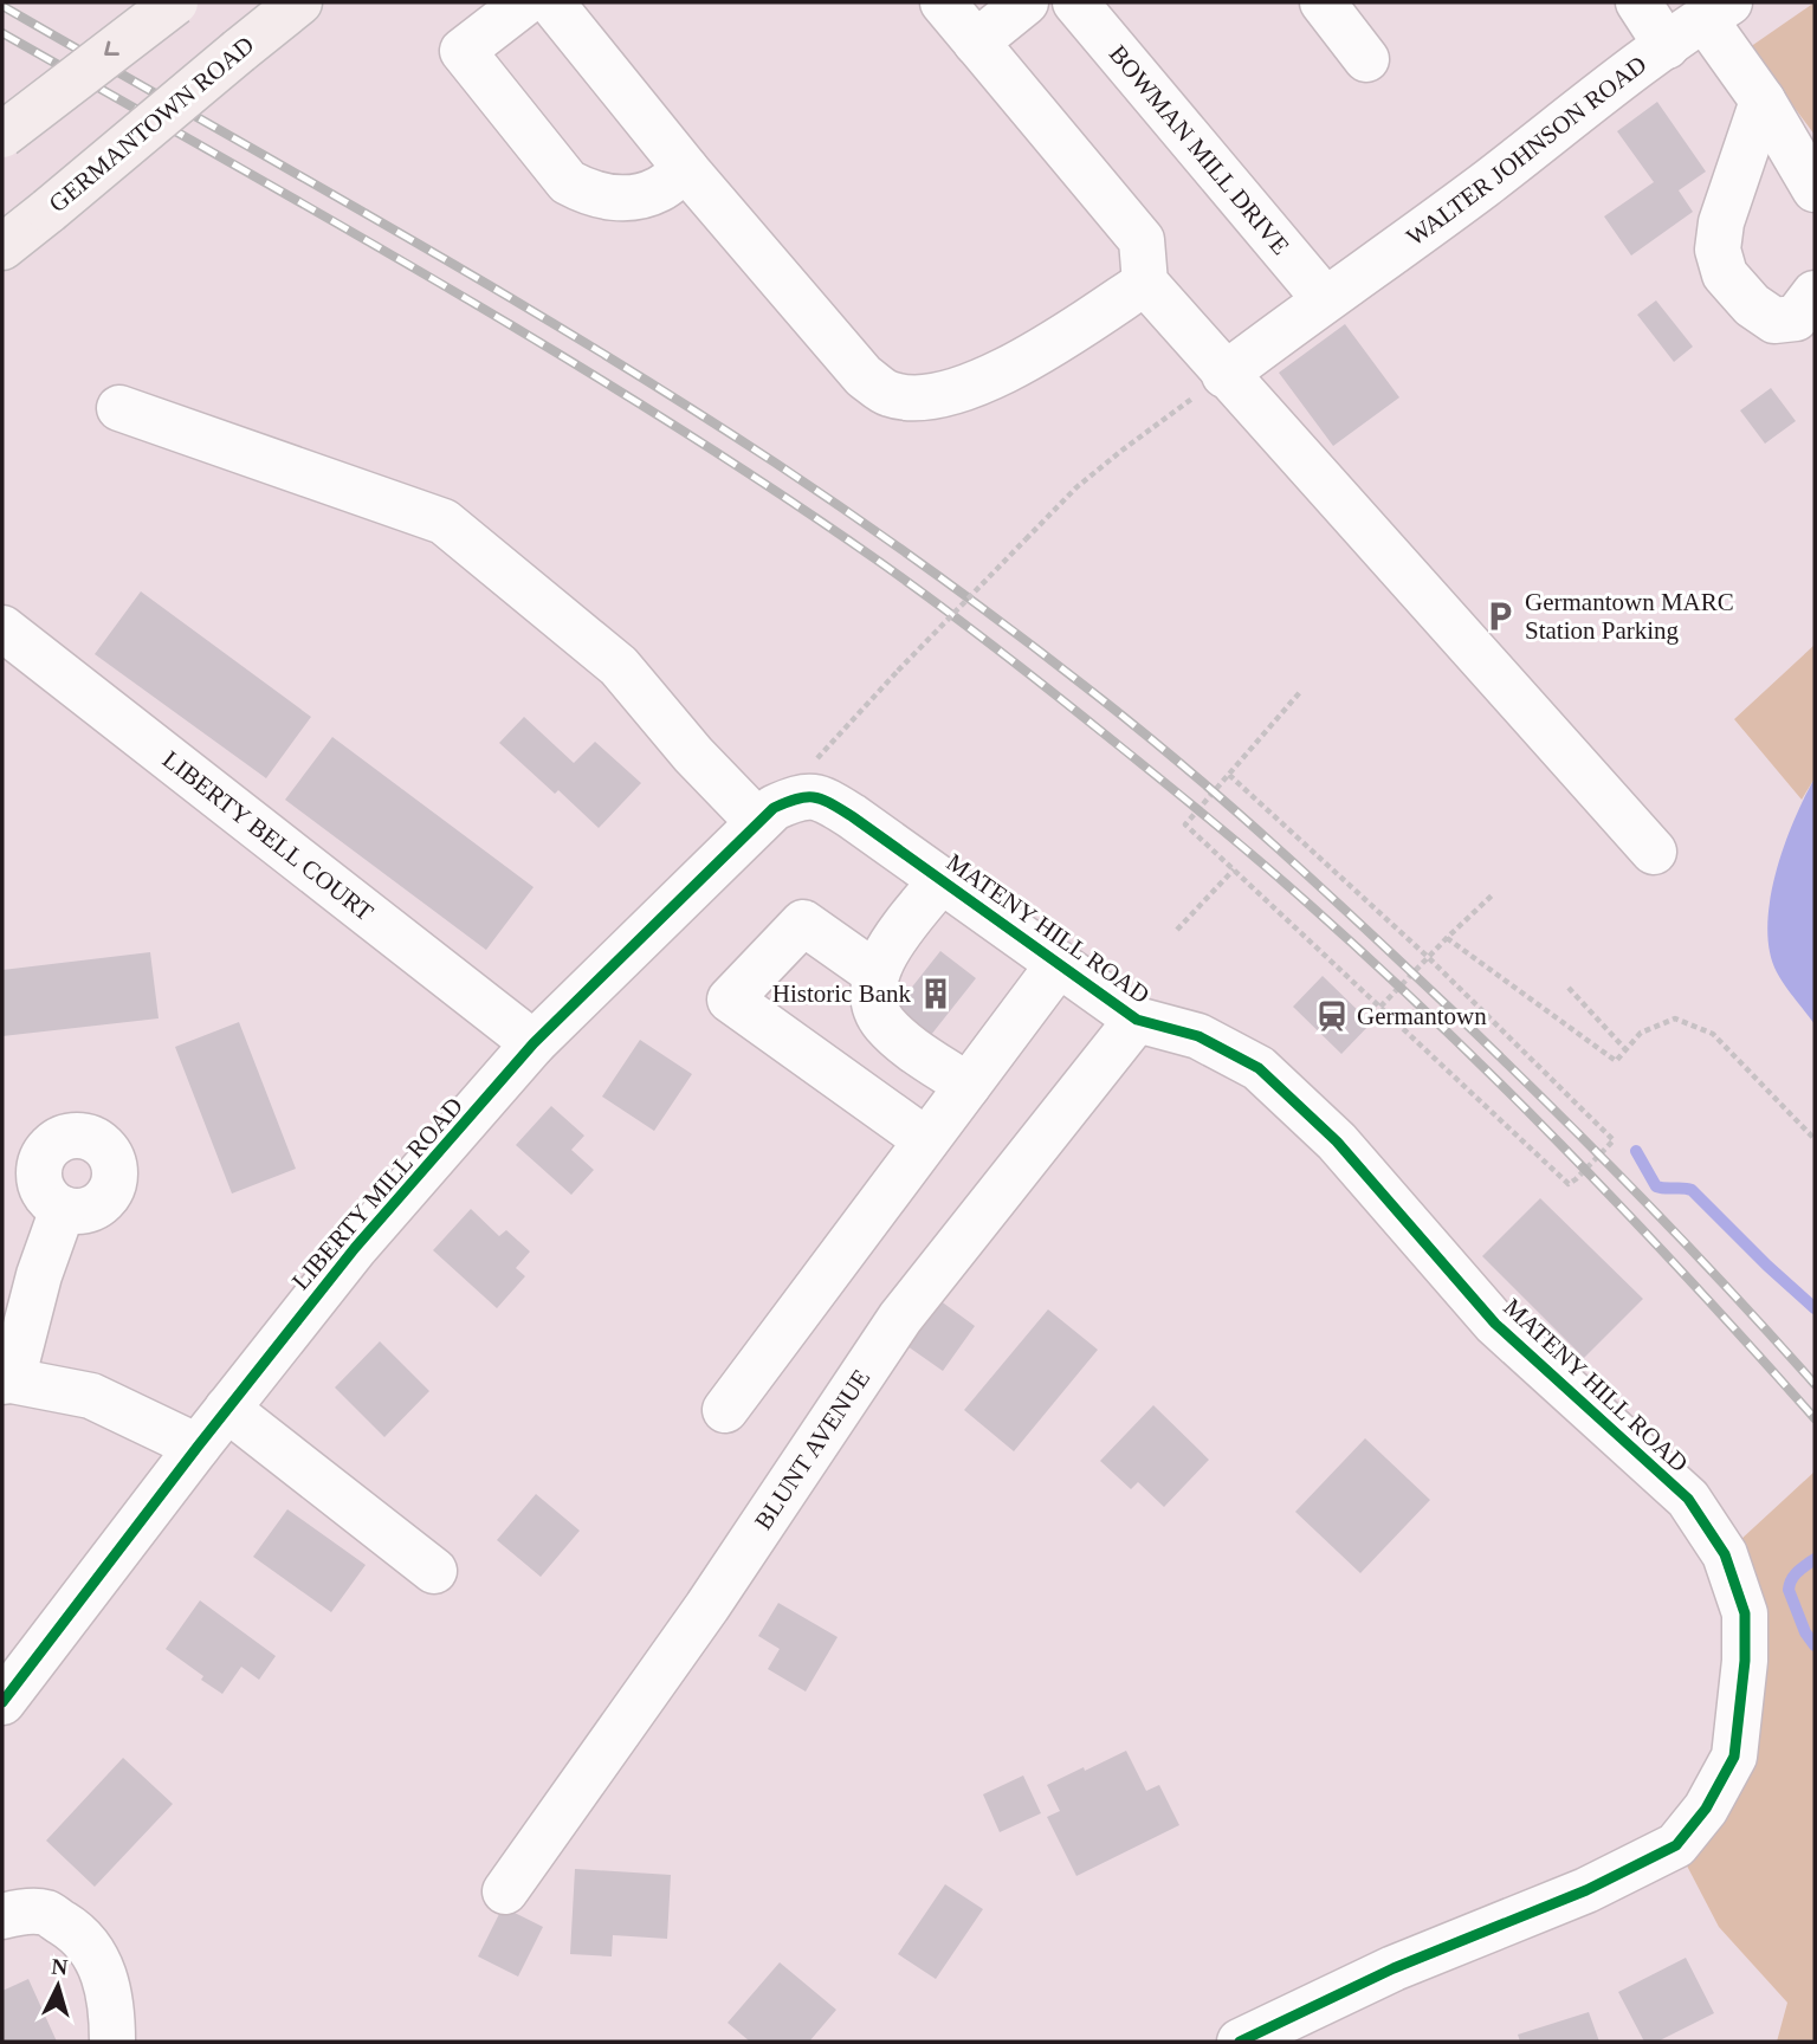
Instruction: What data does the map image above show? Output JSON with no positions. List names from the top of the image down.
{
  "streets": {
    "main road": ["GERMANTOWN ROAD"],
    "street": [
      "BOWMAN MILL DRIVE",
      "WALTER JOHNSON ROAD",
      "LIBERTY BELL COURT",
      "MATENY HILL ROAD",
      "LIBERTY MILL ROAD",
      "BLUNT AVENUE"
    ]
  },
  "crossings": [
    ["BOWMAN MILL DRIVE", "WALTER JOHNSON ROAD"],
    ["LIBERTY BELL COURT", "LIBERTY MILL ROAD"],
    ["MATENY HILL ROAD", "LIBERTY MILL ROAD"],
    ["MATENY HILL ROAD", "BLUNT AVENUE"]
  ],
  "places": {
    "parking": ["Germantown MARC Station Parking"],
    "building": ["Historic Bank"],
    "station": ["Germantown"]
  },
  "north": "top"
}
